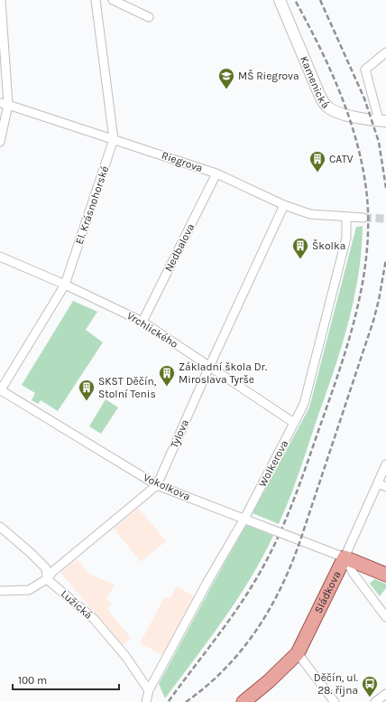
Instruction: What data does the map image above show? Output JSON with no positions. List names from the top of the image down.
{
  "streets": {
    "main road": ["Sládkova"],
    "street": [
      "Kamenická",
      "Riegrova",
      "El. Krásnohorské",
      "Nedbalova",
      "Vrchlického",
      "Tylova",
      "Wolkerova",
      "Vokolkova",
      "Lužická"
    ]
  },
  "crossings": [
    ["Riegrova", "El. Krásnohorské"],
    ["Riegrova", "Nedbalova"],
    ["Riegrova", "Tylova"],
    ["Riegrova", "Wolkerova"],
    ["El. Krásnohorské", "Vrchlického"],
    ["El. Krásnohorské", "Vokolkova"],
    ["Nedbalova", "Vrchlického"],
    ["Vrchlického", "Tylova"],
    ["Vrchlického", "Wolkerova"],
    ["Tylova", "Vokolkova"],
    ["Tylova", "Lužická"],
    ["Wolkerova", "Vokolkova"],
    ["Wolkerova", "Lužická"],
    ["Vokolkova", "Sládkova"]
  ],
  "places": {
    "school or university": ["MŠ Riegrova"],
    "building": [
      "CATV",
      "Školka",
      "Základní škola Dr. Miroslava Tyrše",
      "SKST Děčín, Stolní Tenis"
    ],
    "bus stop": ["Děčín, ul. 28. října"]
  },
  "scale_bar": "100 m"
}
